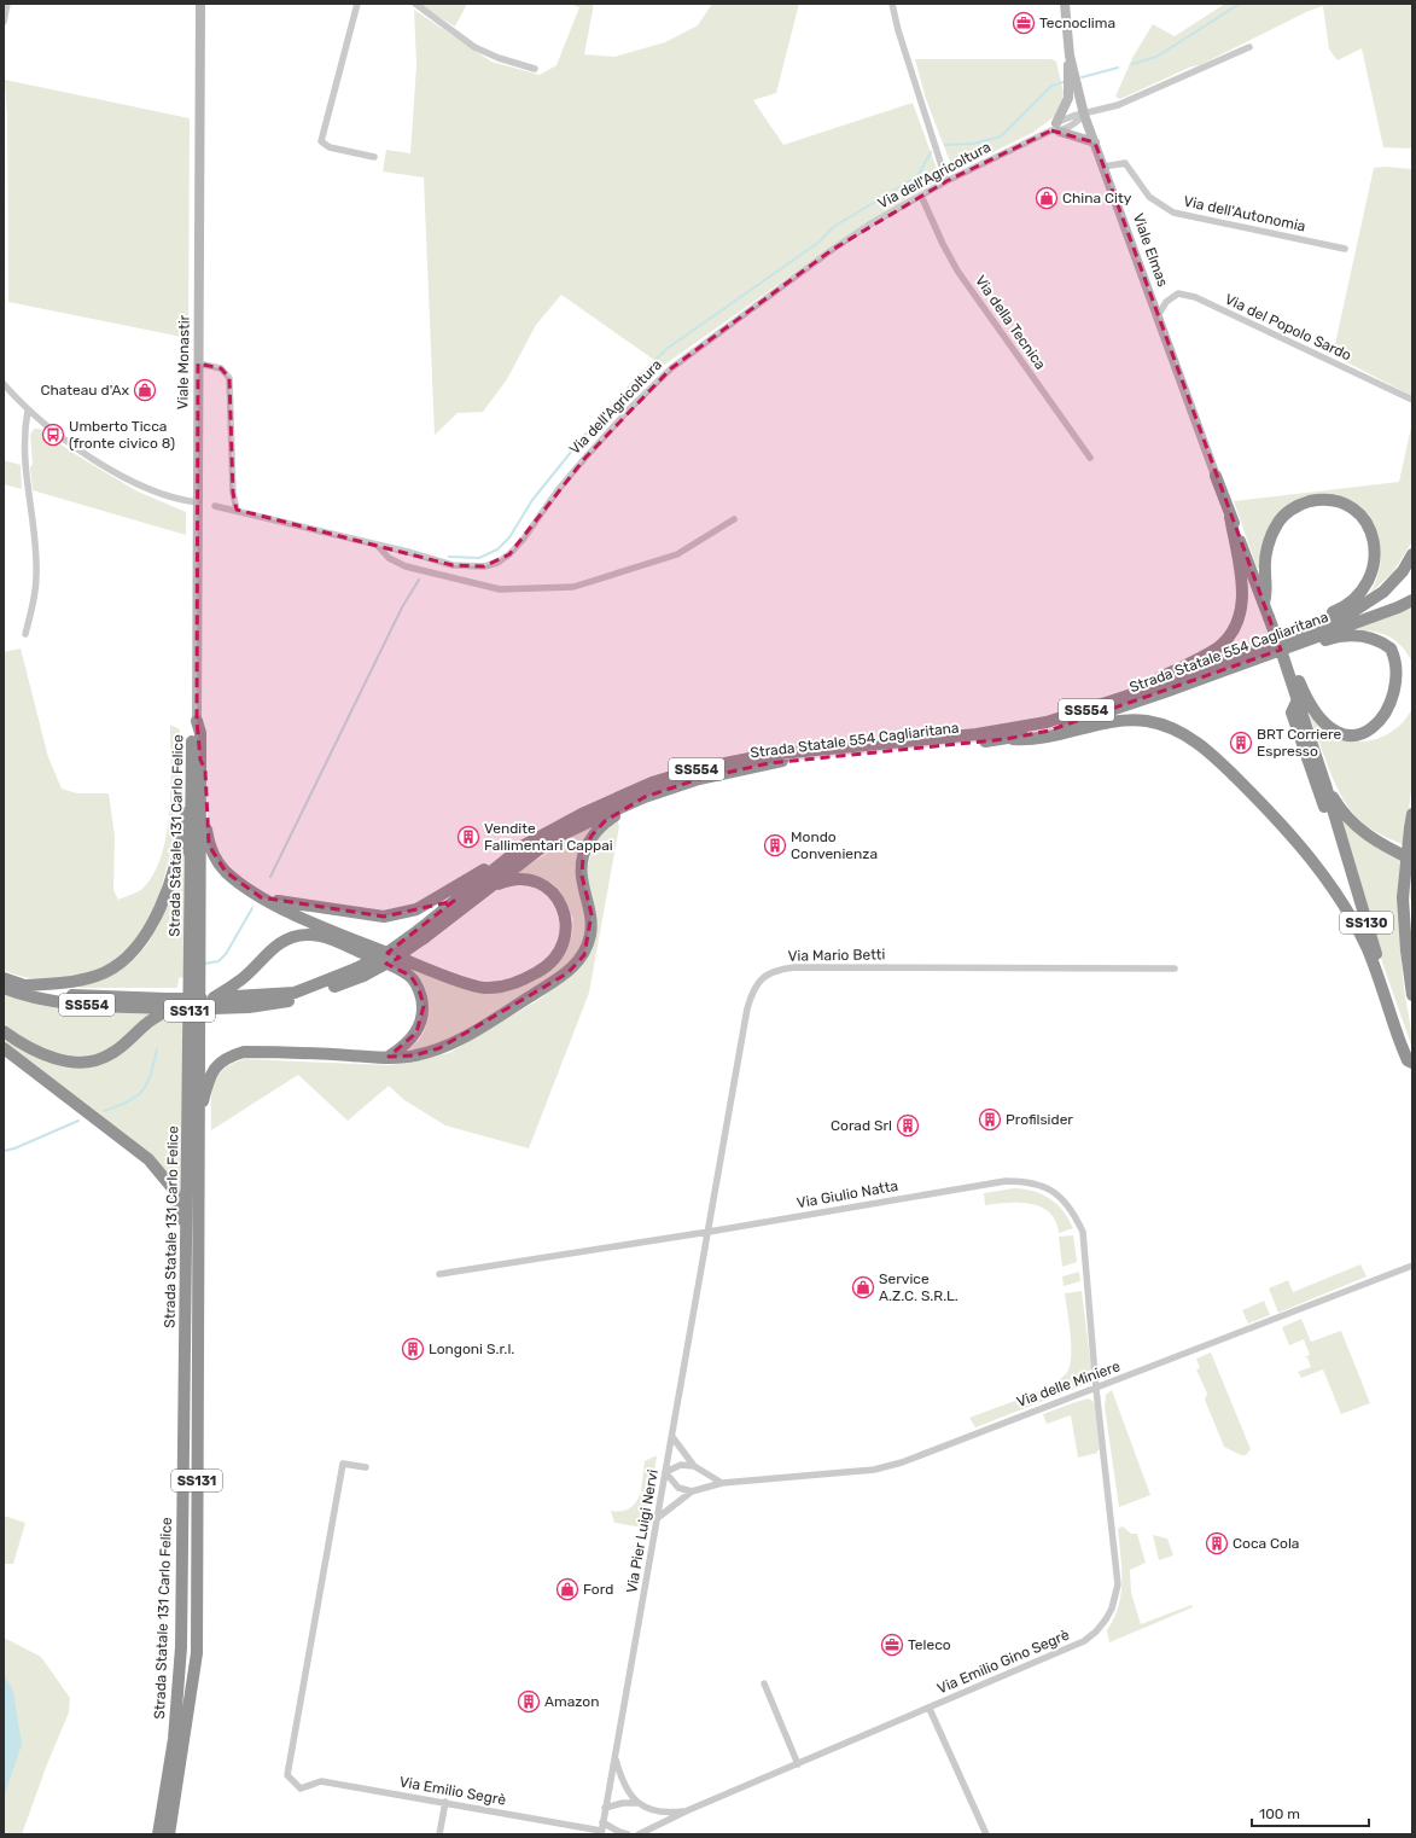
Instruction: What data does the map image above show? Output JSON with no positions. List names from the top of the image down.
{
  "streets": {
    "highway": [
      "Strada Statale 554 Cagliaritana",
      "SS554",
      "Strada Statale 131 Carlo Felice",
      "SS130",
      "SS131"
    ],
    "main road": ["Viale Elmas", "Viale Monastir"],
    "street": [
      "Via dell'Agricoltura",
      "Via dell'Autonomia",
      "Via della Tecnica",
      "Via del Popolo Sardo",
      "Via Mario Betti",
      "Via Giulio Natta",
      "Via delle Miniere",
      "Via Pier Luigi Nervi",
      "Via Emilio Gino Segrè",
      "Via Emilio Segrè"
    ]
  },
  "crossings": [
    ["Via dell'Agricoltura", "Viale Elmas"],
    ["Via dell'Agricoltura", "Via della Tecnica"],
    ["Via dell'Autonomia", "Viale Elmas"],
    ["Viale Elmas", "Via del Popolo Sardo"],
    ["Viale Monastir", "Strada Statale 131 Carlo Felice"],
    ["Via Mario Betti", "Via Giulio Natta"],
    ["Via Mario Betti", "Via Pier Luigi Nervi"],
    ["Via Giulio Natta", "Via delle Miniere"],
    ["Via Giulio Natta", "Via Pier Luigi Nervi"],
    ["Via Giulio Natta", "Via Emilio Gino Segrè"],
    ["Via delle Miniere", "Via Pier Luigi Nervi"],
    ["Via delle Miniere", "Via Emilio Gino Segrè"],
    ["Via Pier Luigi Nervi", "Via Emilio Segrè"]
  ],
  "places": {
    "office": ["Tecnoclima", "Teleco"],
    "shop": [
      "China City",
      "Chateau d'Ax",
      "Service A.Z.C. S.R.L.",
      "Ford"
    ],
    "bus stop": ["Umberto Ticca (fronte civico 8)"],
    "building": [
      "BRT Corriere Espresso",
      "Vendite Fallimentari Cappai",
      "Mondo Convenienza",
      "Profilsider",
      "Corad Srl",
      "Longoni S.r.l.",
      "Coca Cola",
      "Amazon"
    ]
  },
  "scale_bar": "100 m"
}
